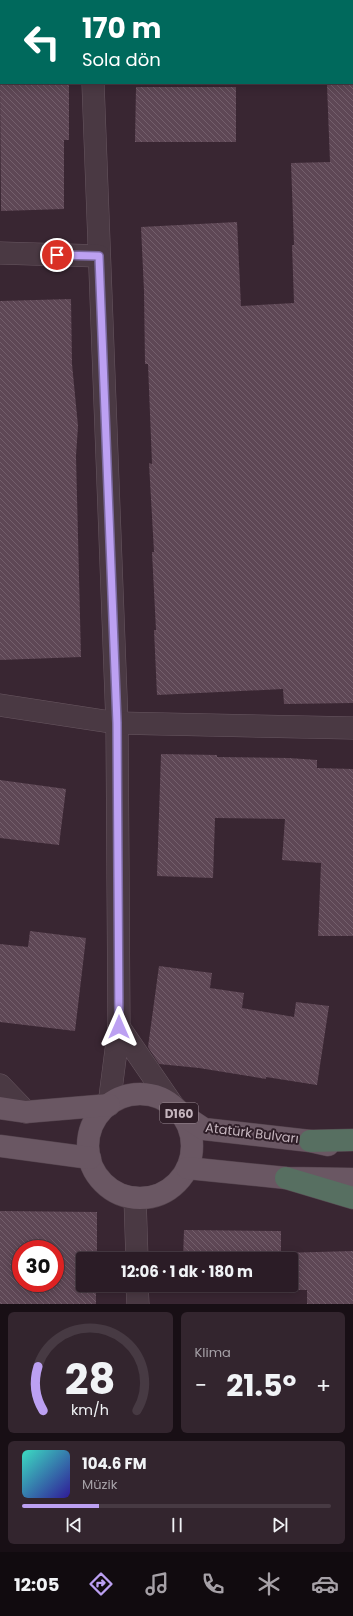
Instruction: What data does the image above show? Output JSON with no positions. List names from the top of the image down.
{
  "streets": {
    "main road": ["D160", "Atatürk Bulvarı"]
  },
  "crossings": [
    ["D160", "Atatürk Bulvarı"]
  ],
  "page": {
    "turn": ["170 m", "Sola dön"],
    "limit": "30",
    "trip": "12:06 · 1 dk · 180 m",
    "tile": "Klima",
    "heat": ["−", "21.5°", "+"],
    "song": ["104.6 FM", "Müzik"],
    "tabs": "12:05",
    "gauge": ["28", "km/h"]
  }
}
